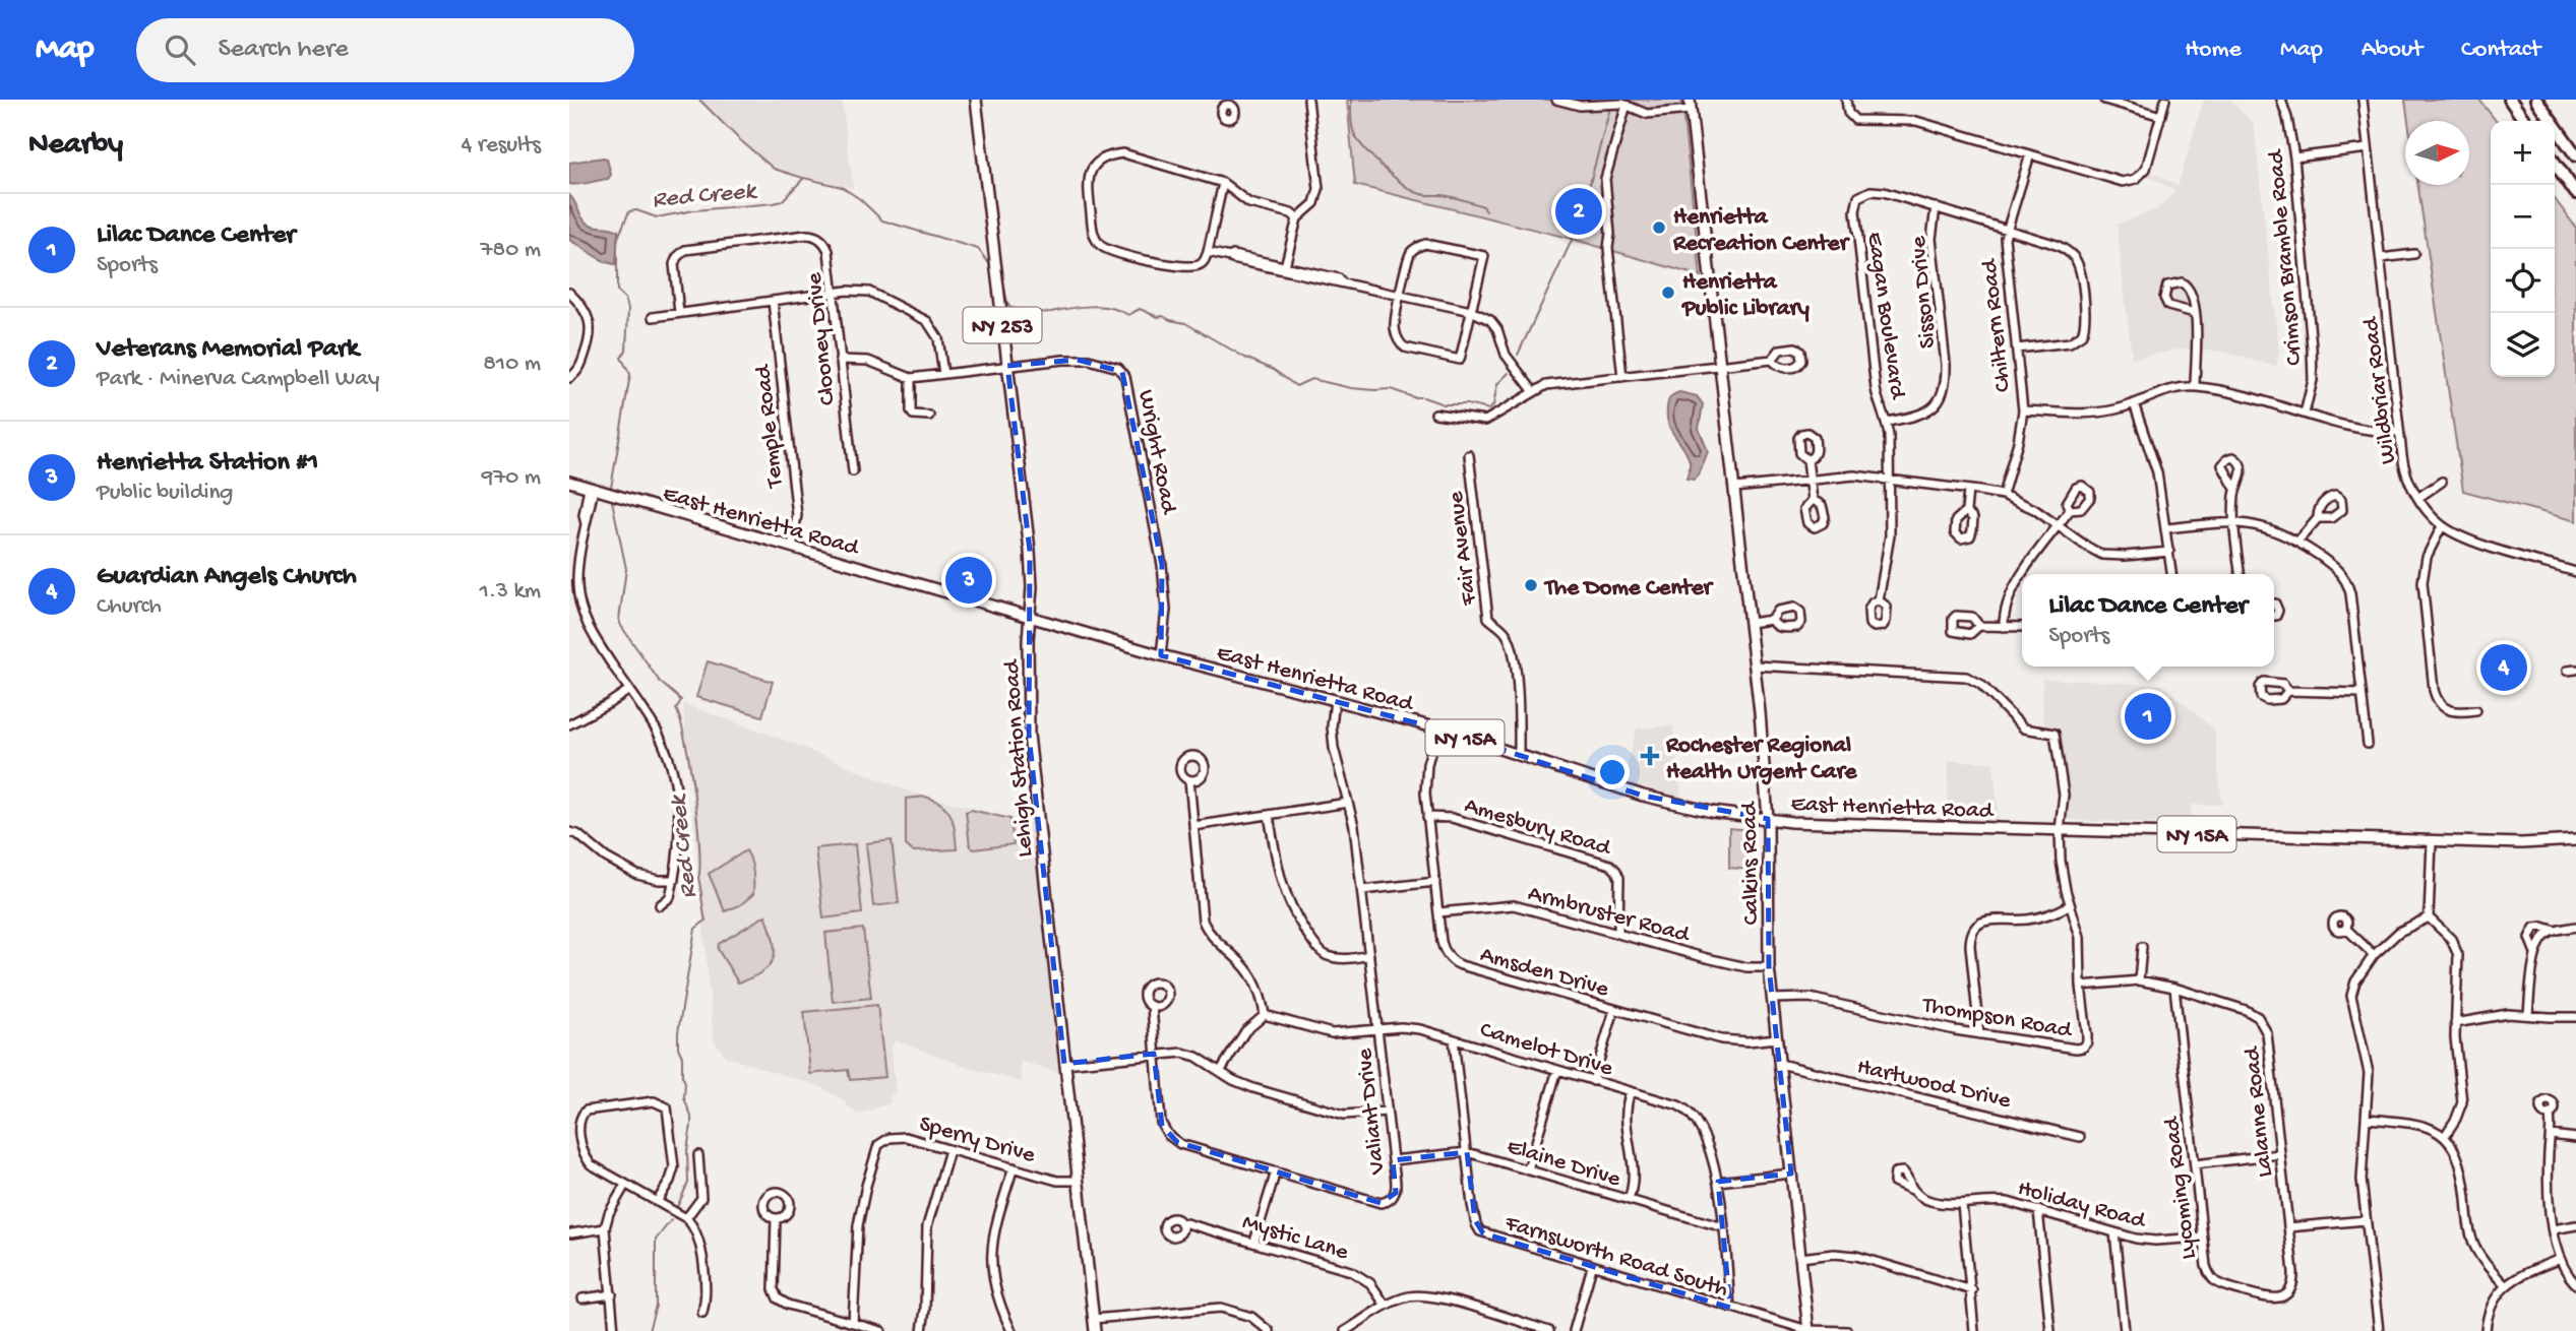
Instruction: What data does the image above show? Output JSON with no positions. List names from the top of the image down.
{
  "streets": {
    "main road": [
      "NY 253",
      "East Henrietta Road",
      "NY 15A",
      "Lehigh Station Road",
      "Calkins Road"
    ],
    "street": [
      "Crimson Bramble Road",
      "Sisson Drive",
      "Eagan Boulevard",
      "Chiltern Road",
      "Clooney Drive",
      "Wildbriar Road",
      "Temple Road",
      "Wright Road",
      "Fair Avenue",
      "Amesbury Road",
      "Armbruster Road",
      "Amsden Drive",
      "Thompson Road",
      "Camelot Drive",
      "Hartwood Drive",
      "Valiant Drive",
      "Lalanne Road",
      "Sperry Drive",
      "Elaine Drive",
      "Lycoming Road",
      "Holiday Road",
      "Mystic Lane",
      "Farnsworth Road South"
    ]
  },
  "crossings": [
    ["Sisson Drive", "Eagan Boulevard"],
    ["Eagan Boulevard", "Chiltern Road"],
    ["Temple Road", "East Henrietta Road"],
    ["Wright Road", "East Henrietta Road"],
    ["Wright Road", "Lehigh Station Road"],
    ["East Henrietta Road", "Fair Avenue"],
    ["East Henrietta Road", "Lehigh Station Road"],
    ["East Henrietta Road", "Calkins Road"],
    ["East Henrietta Road", "Amsden Drive"],
    ["East Henrietta Road", "Thompson Road"],
    ["East Henrietta Road", "Valiant Drive"],
    ["Lehigh Station Road", "Sperry Drive"],
    ["Amesbury Road", "Armbruster Road"],
    ["Amesbury Road", "Amsden Drive"],
    ["Calkins Road", "Armbruster Road"],
    ["Calkins Road", "Amsden Drive"],
    ["Calkins Road", "Thompson Road"],
    ["Calkins Road", "Hartwood Drive"],
    ["Calkins Road", "Farnsworth Road South"],
    ["Armbruster Road", "Amsden Drive"],
    ["Thompson Road", "Lalanne Road"],
    ["Camelot Drive", "Valiant Drive"],
    ["Camelot Drive", "Elaine Drive"],
    ["Camelot Drive", "Farnsworth Road South"],
    ["Valiant Drive", "Elaine Drive"],
    ["Lalanne Road", "Lycoming Road"],
    ["Elaine Drive", "Farnsworth Road South"],
    ["Lycoming Road", "Holiday Road"]
  ],
  "water": ["Red Creek"],
  "places": {
    "other": ["Henrietta Recreation Center", "Henrietta Public Library", "The Dome Center"],
    "health": ["Rochester Regional Health Urgent Care"]
  },
  "north": "right",
  "page": {
    "header": "Map",
    "search": "Search here",
    "nav": [
      "Home",
      "Map",
      "About",
      "Contact"
    ],
    "heading": ["Nearby", "4 results"],
    "map_buttons": ["+", "−"],
    "pins": [
      "2",
      "3",
      "4",
      "1"
    ],
    "list": [
      {
        "mark": "1",
        "name": "Lilac Dance Center",
        "note": "Sports",
        "value": "780 m"
      },
      {
        "mark": "2",
        "name": "Veterans Memorial Park",
        "note": "Park · Minerva Campbell Way",
        "value": "810 m"
      },
      {
        "mark": "3",
        "name": "Henrietta Station #1",
        "note": "Public building",
        "value": "970 m"
      },
      {
        "mark": "4",
        "name": "Guardian Angels Church",
        "note": "Church",
        "value": "1.3 km"
      }
    ],
    "popup": ["Lilac Dance Center", "Sports"]
  }
}
